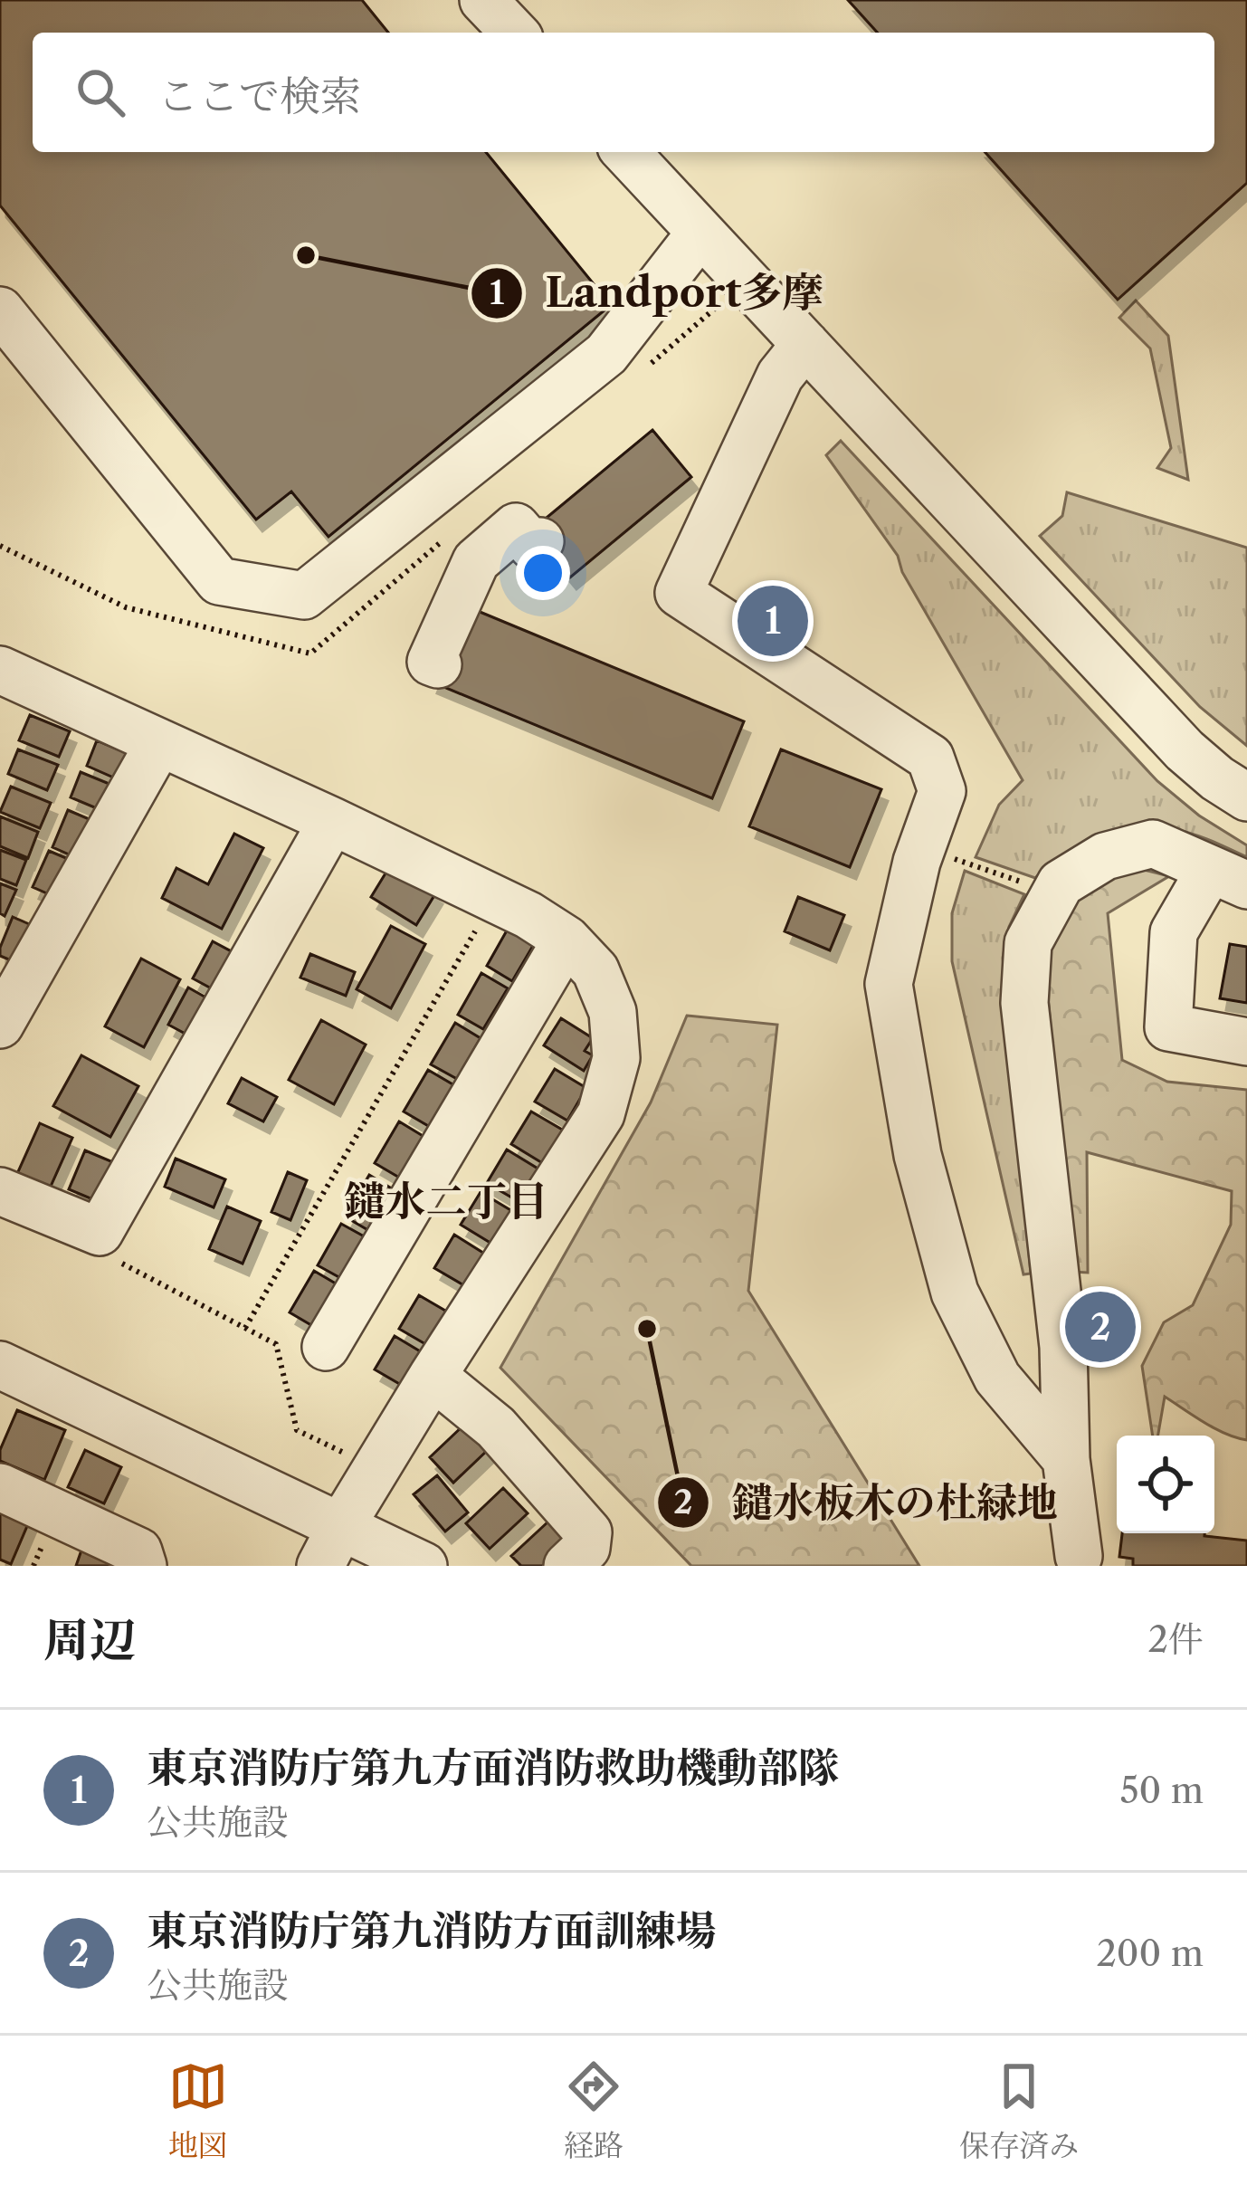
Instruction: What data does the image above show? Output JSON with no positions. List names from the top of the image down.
{
  "districts": ["鑓水二丁目"],
  "places": ["Landport多摩", "鑓水板木の杜緑地"],
  "page": {
    "search": "ここで検索",
    "pins": ["1", "2"],
    "heading": ["周辺", "2件"],
    "list": [
      {
        "mark": "1",
        "name": "東京消防庁第九方面消防救助機動部隊",
        "note": "公共施設",
        "value": "50 m"
      },
      {
        "mark": "2",
        "name": "東京消防庁第九消防方面訓練場",
        "note": "公共施設",
        "value": "200 m"
      }
    ],
    "nav": ["地図", "経路", "保存済み"]
  }
}
